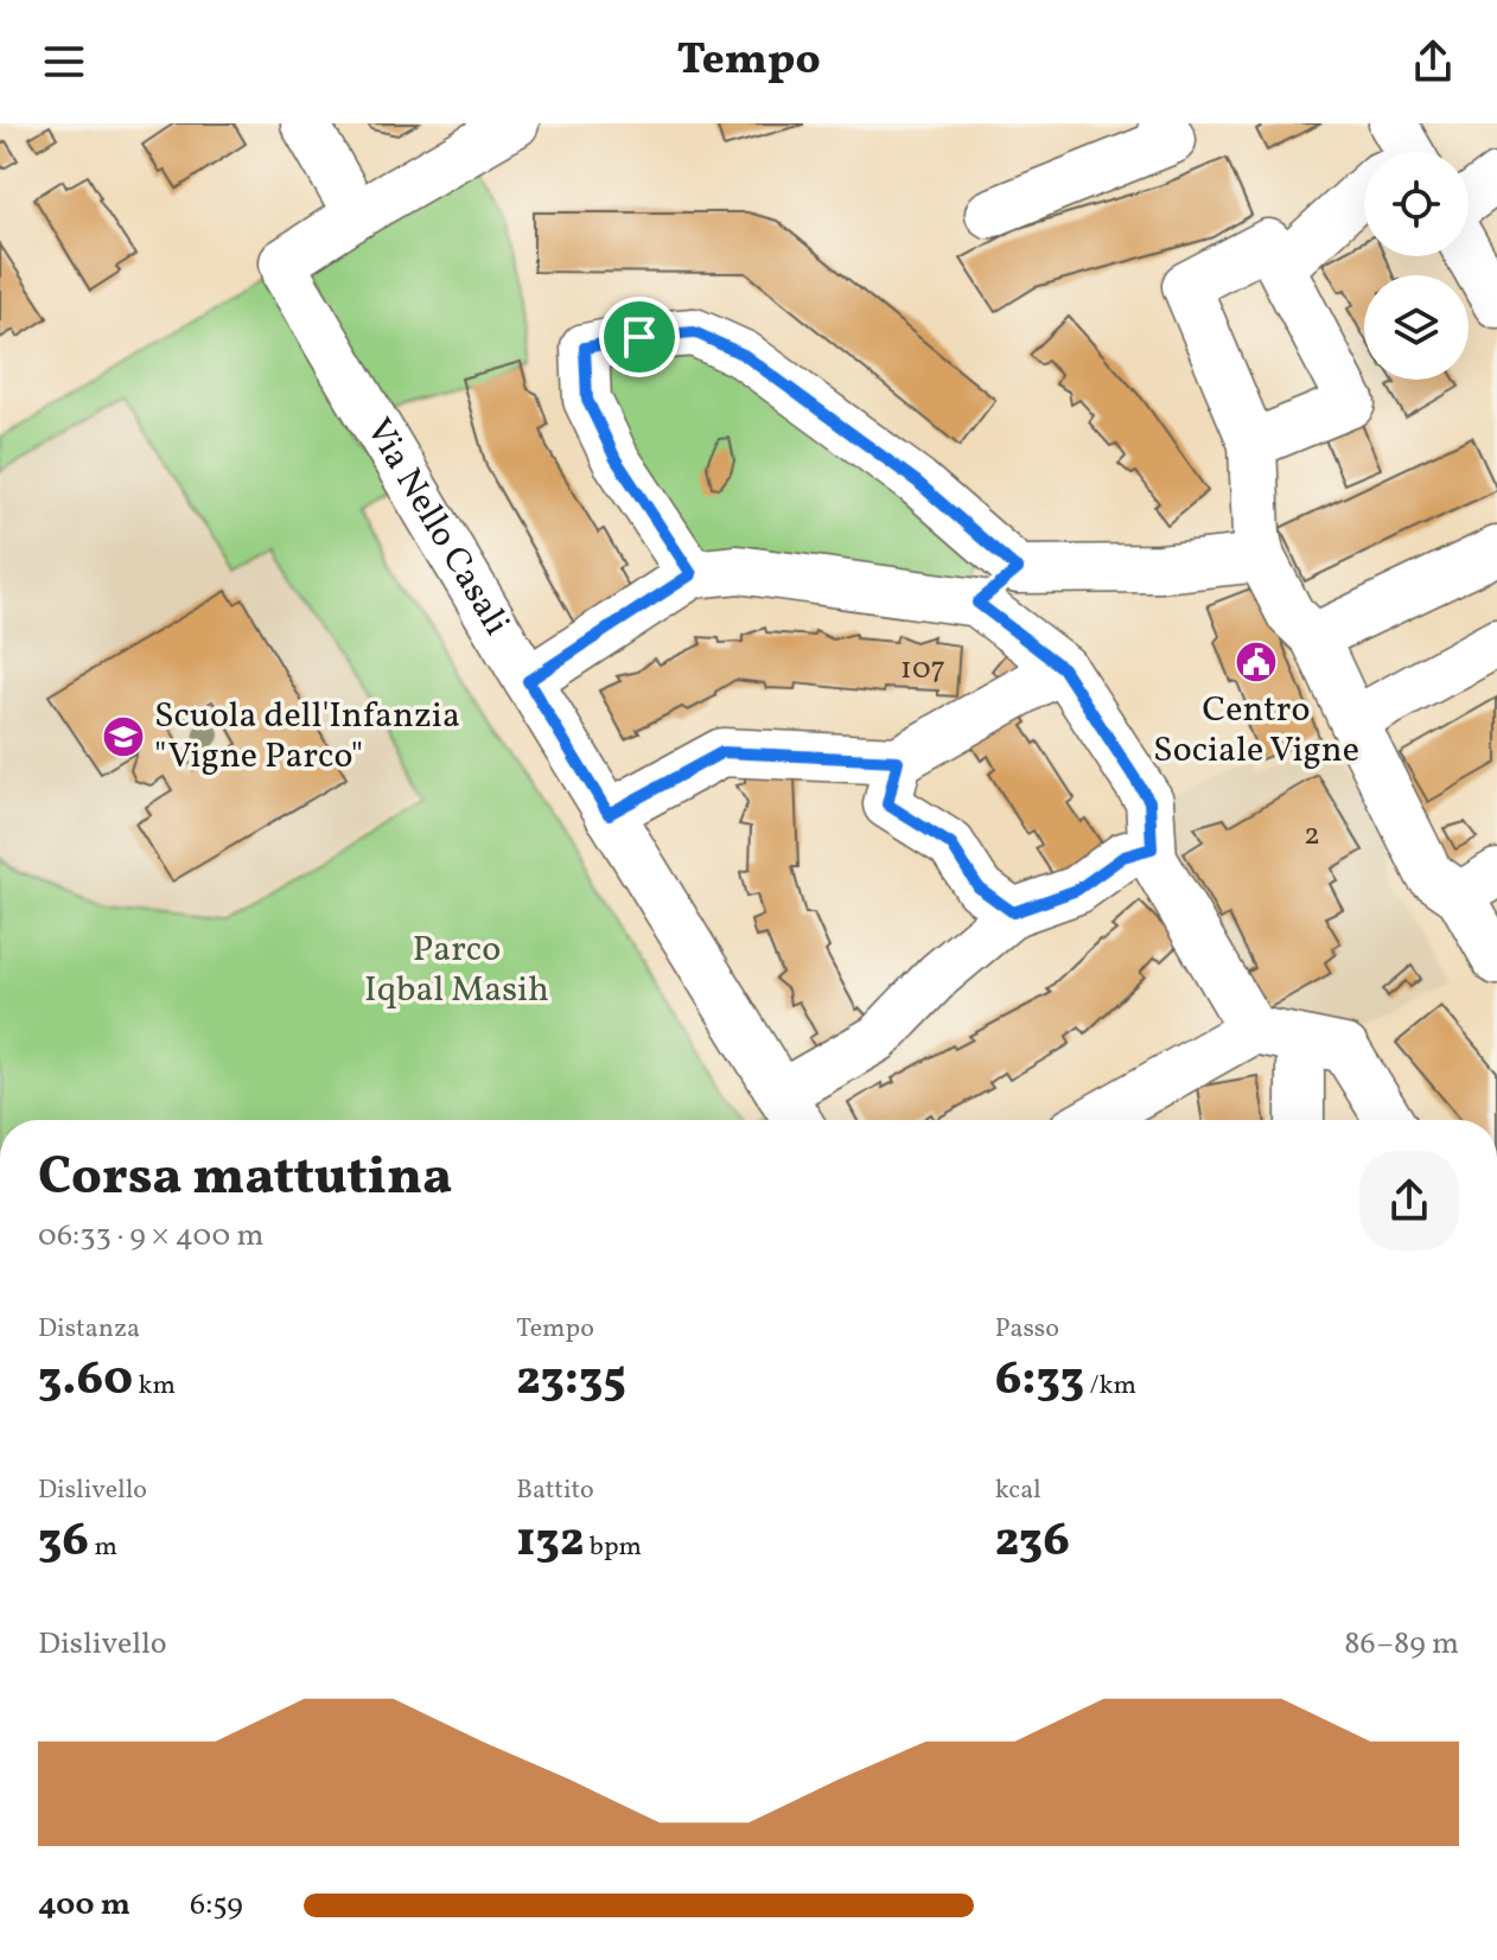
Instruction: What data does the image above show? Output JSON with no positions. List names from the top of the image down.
{
  "streets": {
    "street": ["Via Nello Casali"]
  },
  "parks": ["Parco Iqbal Masih"],
  "places": {
    "public building": ["Centro Sociale Vigne"],
    "school or university": ["Scuola dell'Infanzia \"Vigne Parco\""]
  },
  "house_numbers": ["107", "2"],
  "page": {
    "header": "Tempo",
    "heading": ["Corsa mattutina", "06:33 · 9 × 400 m"],
    "stats": [
      ["Distanza", "3.60 km"],
      ["Tempo", "23:35"],
      ["Passo", "6:33 /km"],
      ["Dislivello", "36 m"],
      ["Battito", "132 bpm"],
      ["kcal", "236"]
    ],
    "chart": ["Dislivello", "86–89 m"],
    "list": [
      {
        "name": "400 m",
        "note": "6:59"
      }
    ]
  }
}
